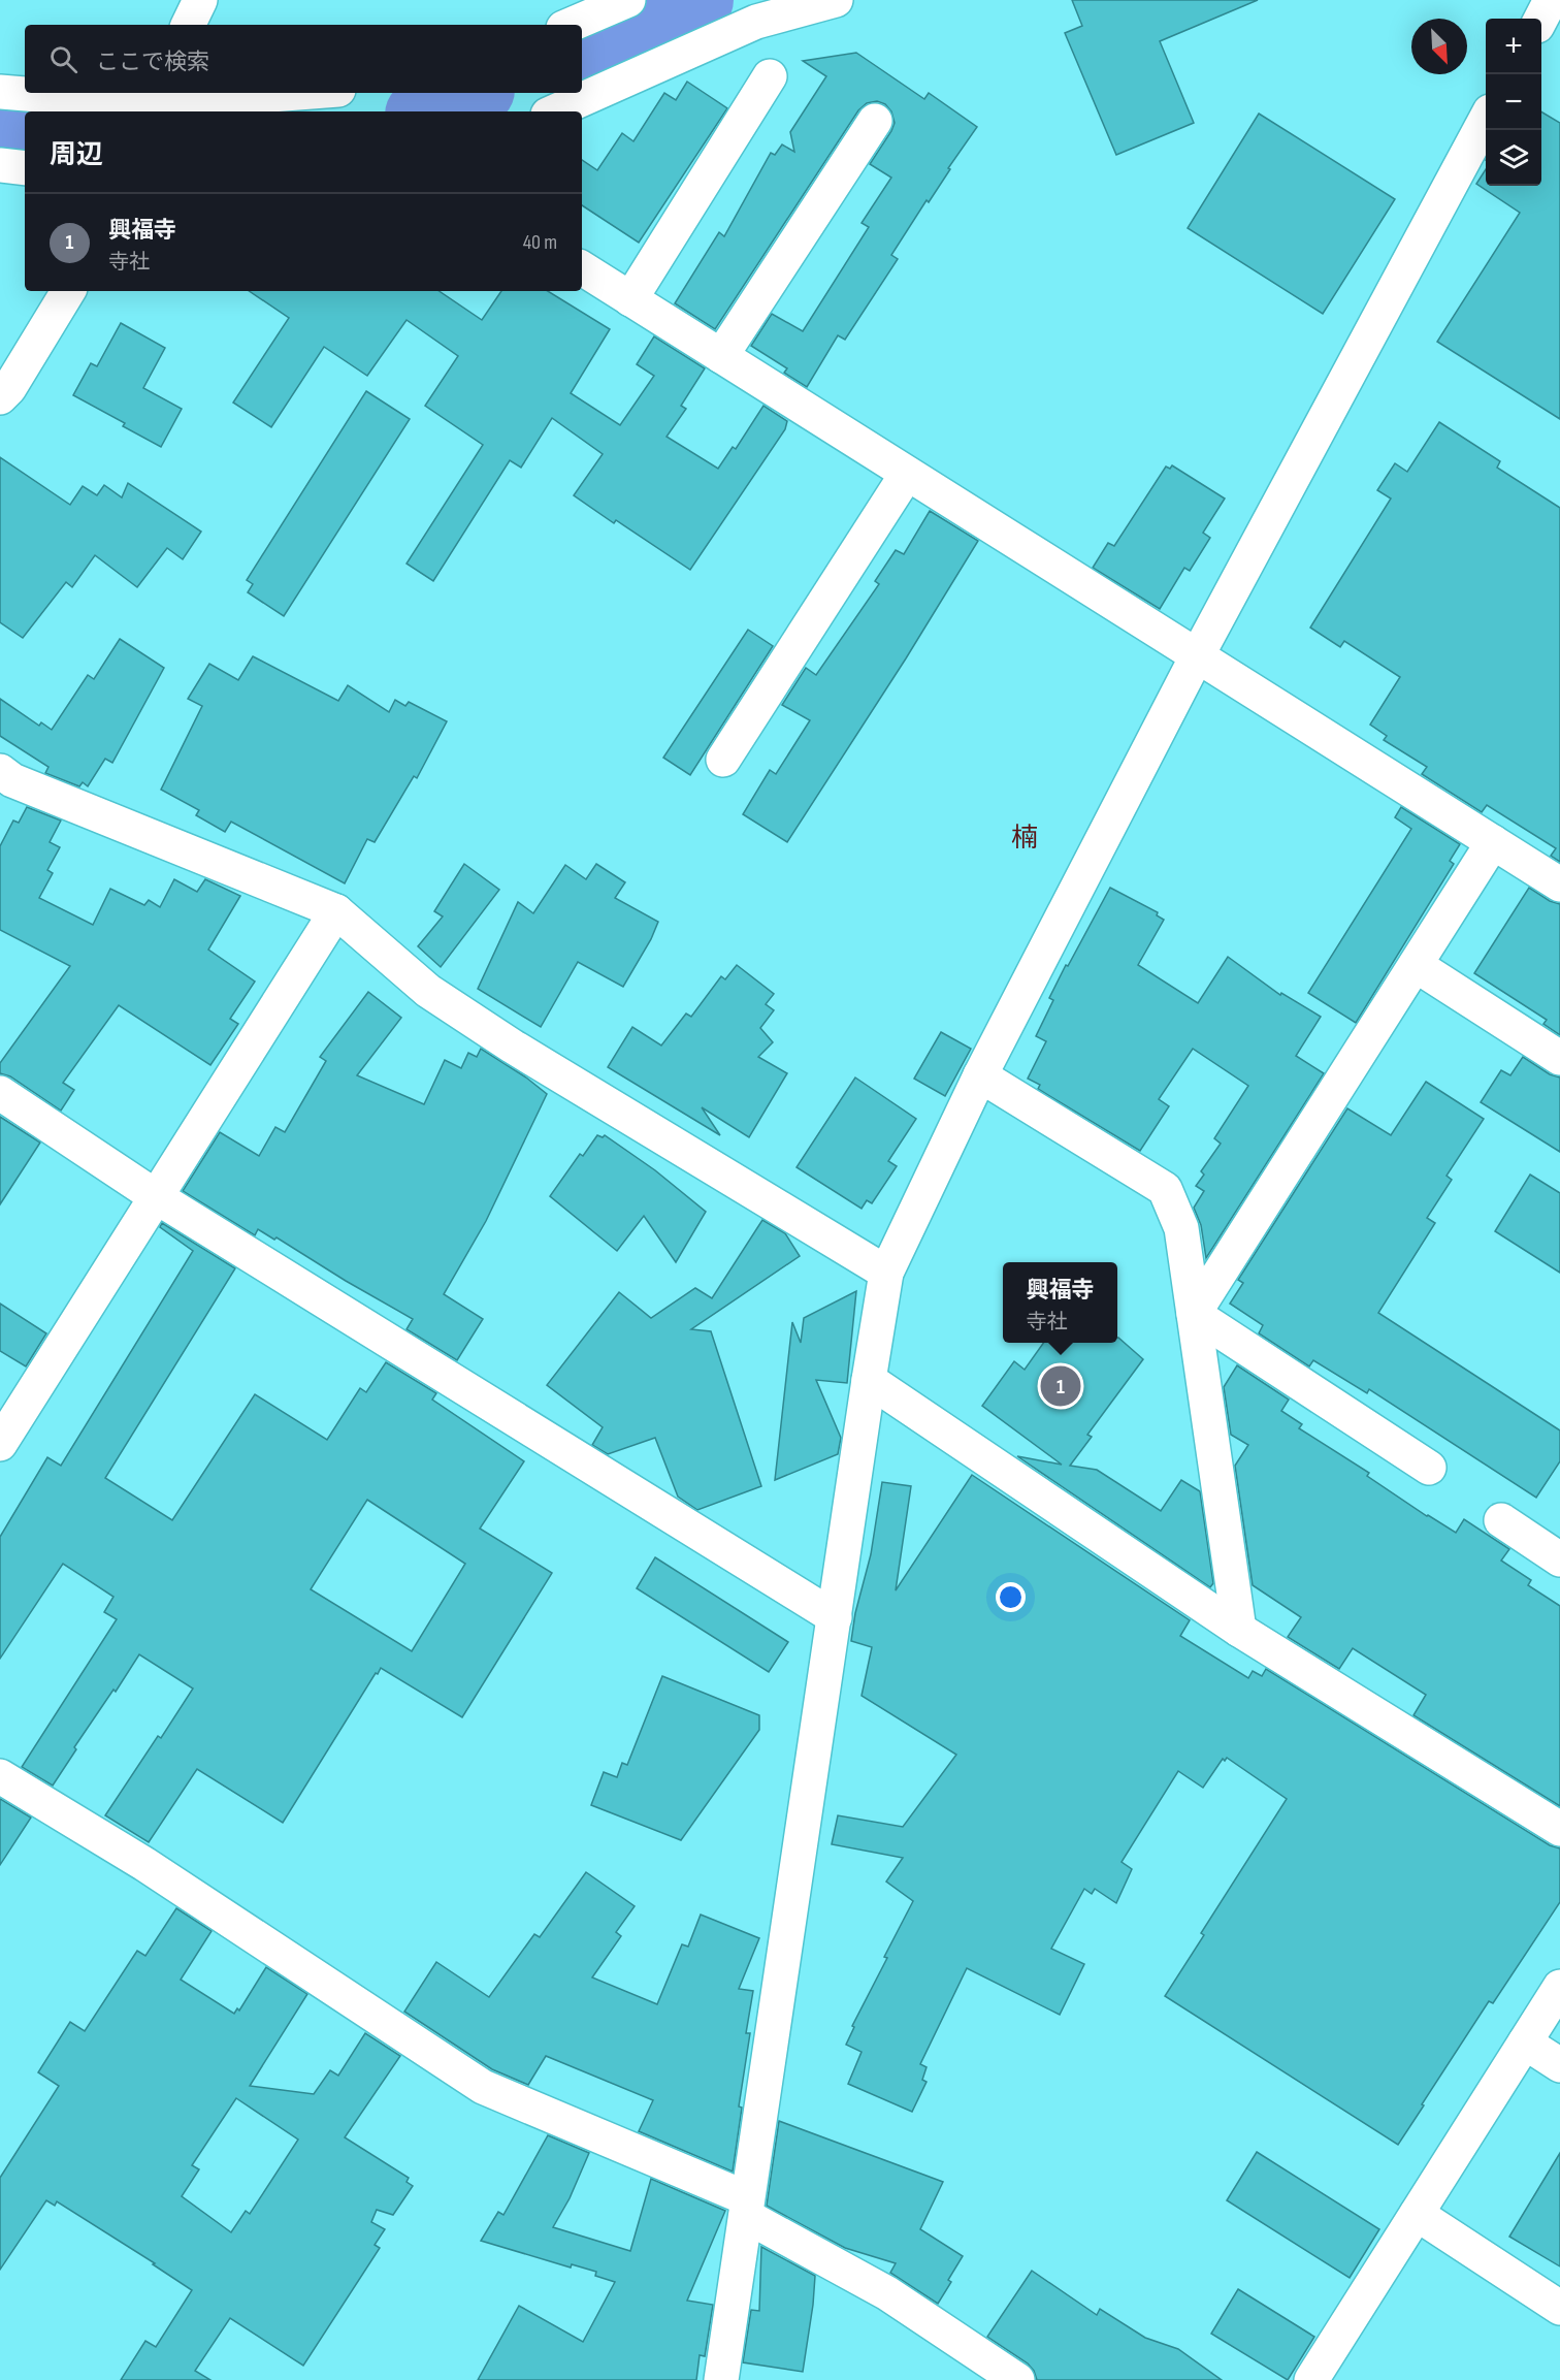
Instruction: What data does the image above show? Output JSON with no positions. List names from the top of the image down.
{
  "districts": ["楠"],
  "north": "bottom right",
  "page": {
    "map_buttons": ["+", "−"],
    "search": "ここで検索",
    "heading": "周辺",
    "list": [
      {
        "mark": "1",
        "name": "興福寺",
        "note": "寺社",
        "value": "40 m"
      }
    ],
    "popup": ["興福寺", "寺社"],
    "pins": "1"
  }
}
